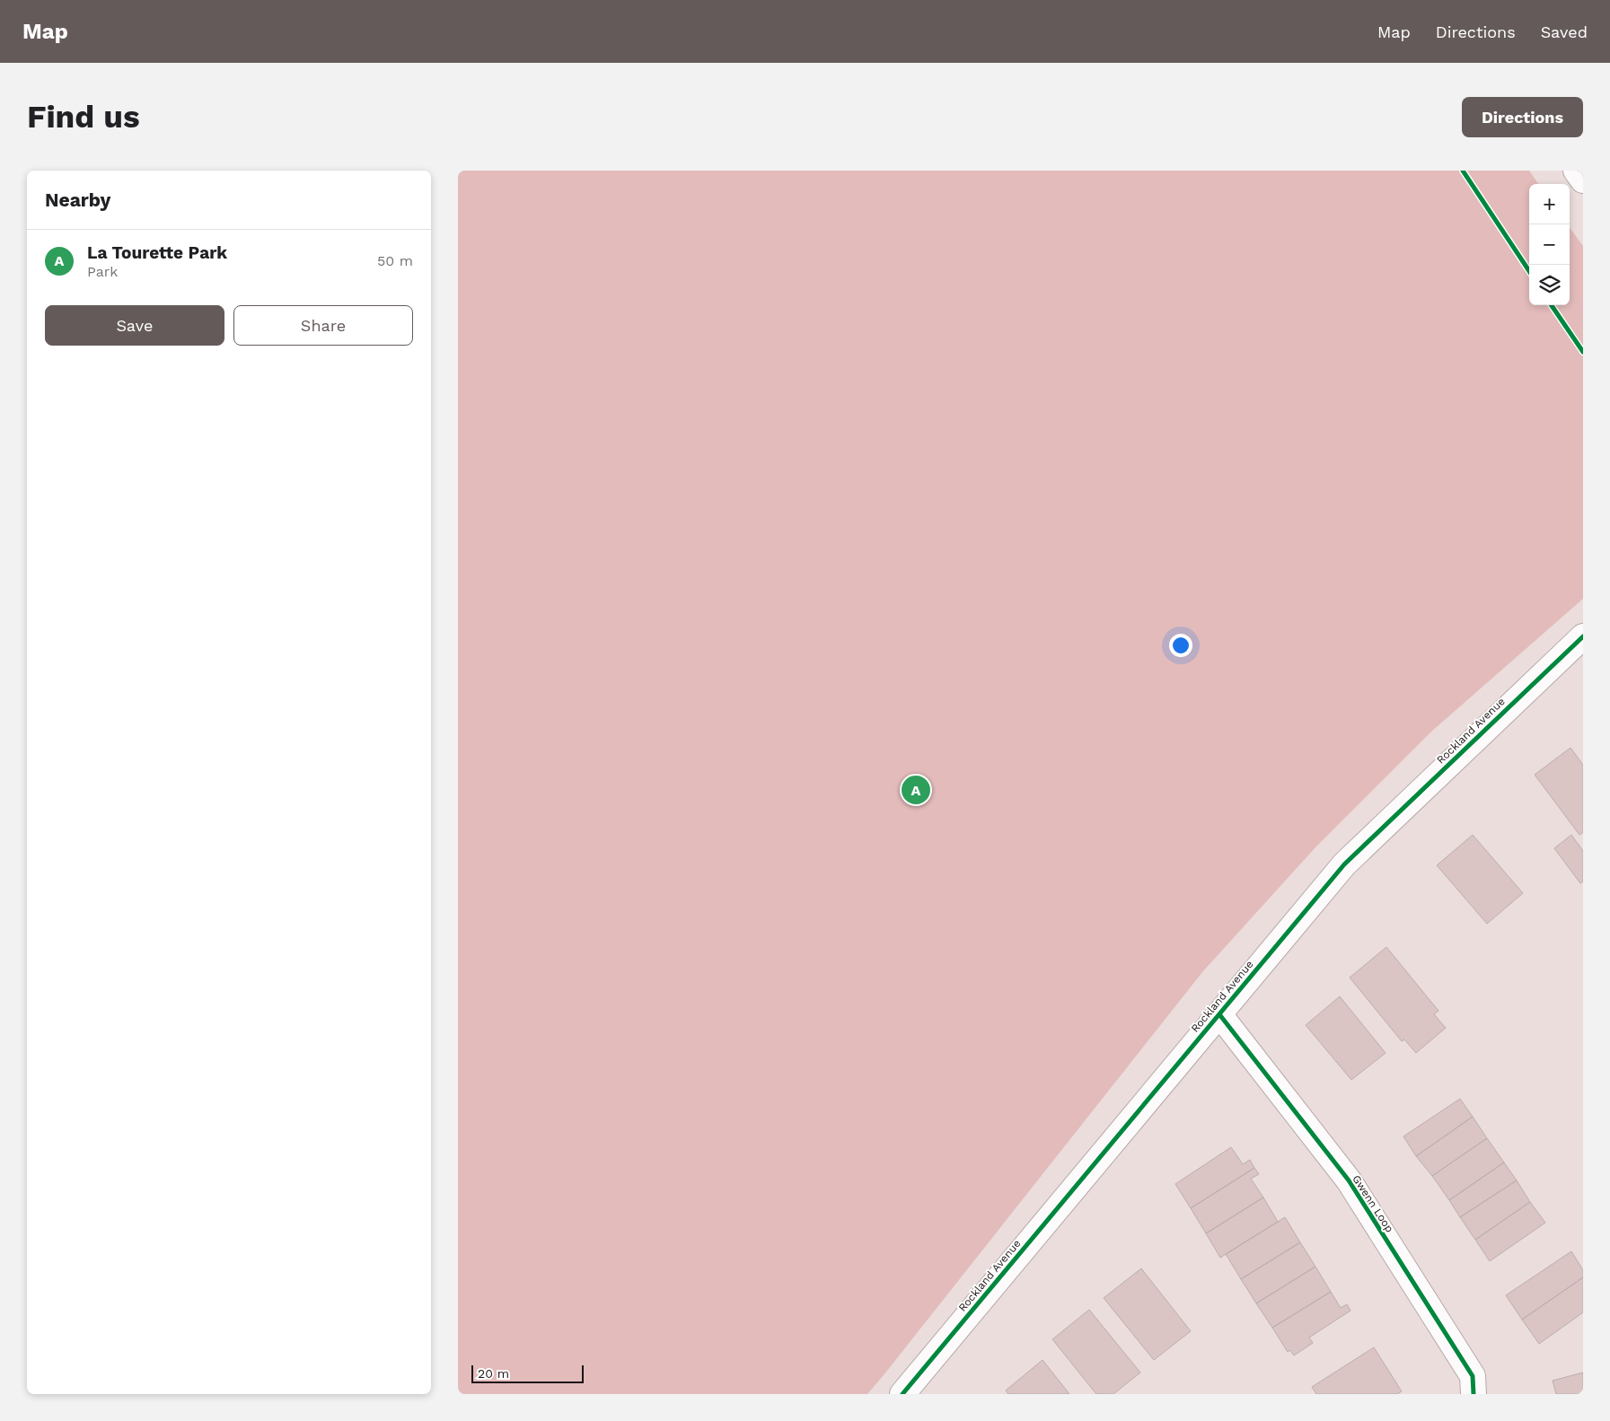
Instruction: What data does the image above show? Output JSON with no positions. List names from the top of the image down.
{
  "streets": {
    "street": ["Rockland Avenue", "Gwenn Loop"]
  },
  "crossings": [
    ["Rockland Avenue", "Gwenn Loop"]
  ],
  "scale_bar": "20 m",
  "page": {
    "header": "Map",
    "nav": ["Map", "Directions", "Saved"],
    "buttons": [
      "Directions",
      ["Save", "Share"]
    ],
    "title": "Find us",
    "heading": "Nearby",
    "map_buttons": ["+", "−"],
    "list": [
      {
        "mark": "A",
        "name": "La Tourette Park",
        "note": "Park",
        "value": "50 m"
      }
    ],
    "pins": "A",
    "scale": "20 m"
  }
}
